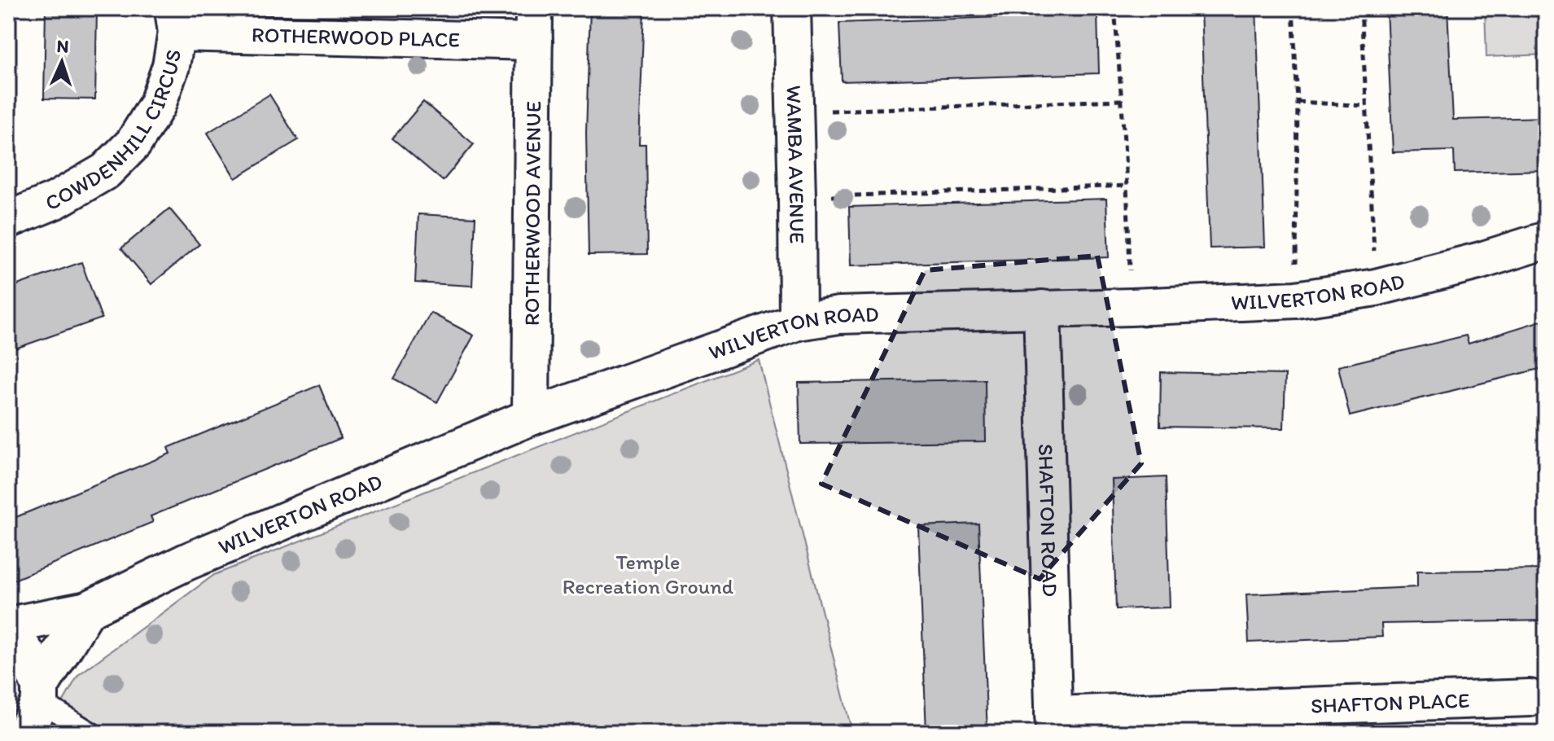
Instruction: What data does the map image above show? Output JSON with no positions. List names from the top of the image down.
{
  "streets": {
    "street": [
      "ROTHERWOOD PLACE",
      "COWDENHILL CIRCUS",
      "WAMBA AVENUE",
      "ROTHERWOOD AVENUE",
      "WILVERTON ROAD",
      "SHAFTON ROAD",
      "SHAFTON PLACE"
    ]
  },
  "crossings": [
    ["ROTHERWOOD PLACE", "COWDENHILL CIRCUS"],
    ["ROTHERWOOD PLACE", "ROTHERWOOD AVENUE"],
    ["WAMBA AVENUE", "WILVERTON ROAD"],
    ["ROTHERWOOD AVENUE", "WILVERTON ROAD"],
    ["WILVERTON ROAD", "SHAFTON ROAD"],
    ["SHAFTON ROAD", "SHAFTON PLACE"]
  ],
  "parks": ["Temple Recreation Ground"],
  "north": "top"
}
